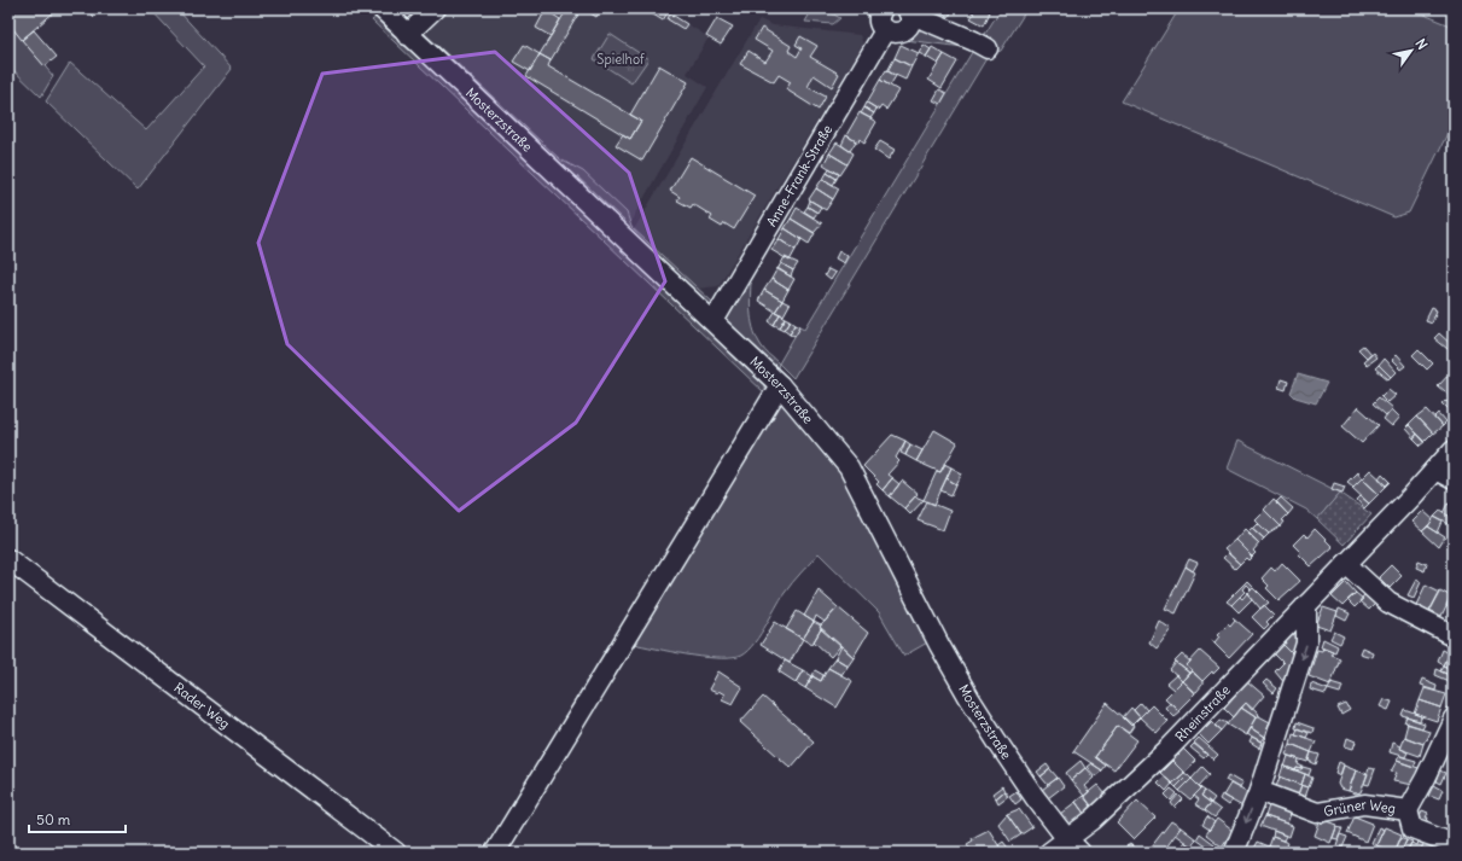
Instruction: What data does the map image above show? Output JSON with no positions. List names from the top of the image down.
{
  "streets": {
    "street": [
      "Mosterzstraße",
      "Anne-Frank-Straße",
      "Rader Weg",
      "Rheinstraße",
      "Grüner Weg"
    ]
  },
  "crossings": [
    ["Mosterzstraße", "Anne-Frank-Straße"],
    ["Mosterzstraße", "Rheinstraße"]
  ],
  "parks": ["Spielhof"],
  "scale_bar": "50 m",
  "north": "top right"
}
